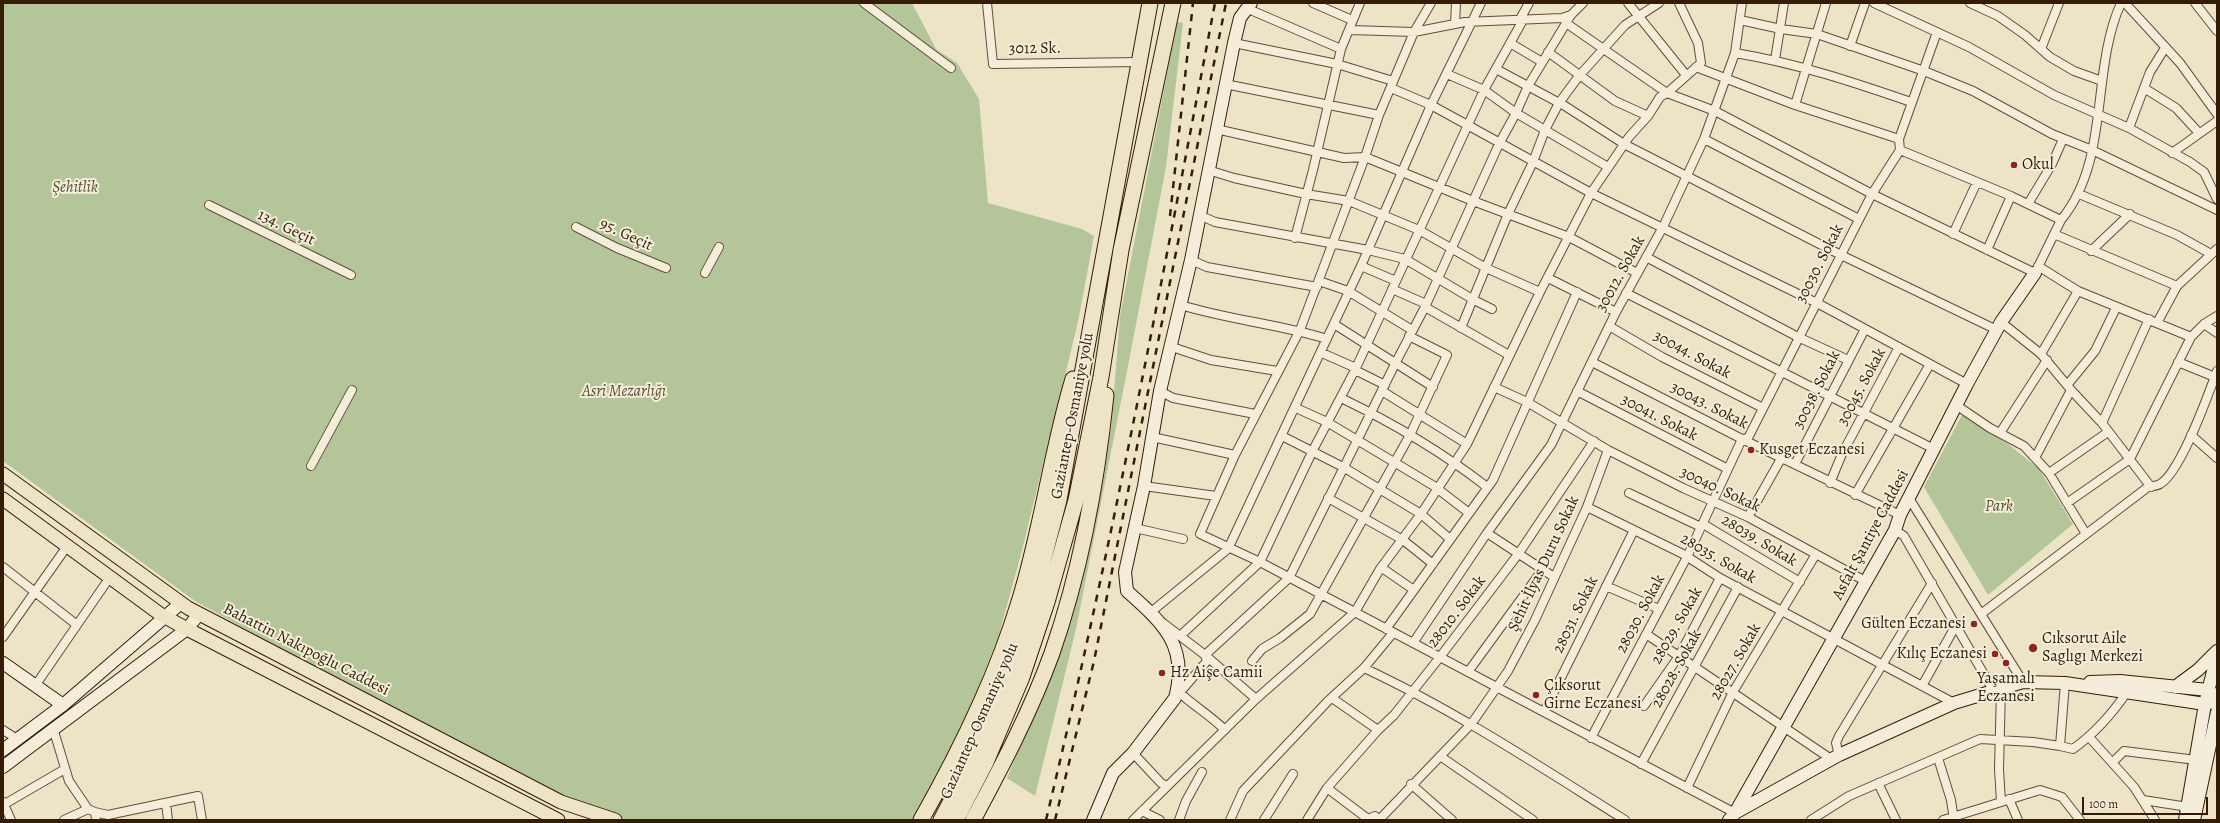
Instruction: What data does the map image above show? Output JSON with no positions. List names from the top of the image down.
{
  "streets": {
    "highway": ["Gaziantep-Osmaniye yolu"],
    "main road": ["Bahattin Nakıpoğlu Caddesi"],
    "street": [
      "3012 Sk.",
      "134. Geçit",
      "95. Geçit",
      "30030. Sokak",
      "30012. Sokak",
      "30044. Sokak",
      "30045. Sokak",
      "30038. Sokak",
      "30043. Sokak",
      "30041. Sokak",
      "30040. Sokak",
      "Asfalt Şantiye Caddesi",
      "28039. Sokak",
      "28035. Sokak",
      "Şehit İlyas Duru Sokak",
      "28010. Sokak",
      "28030. Sokak",
      "28031. Sokak",
      "28029. Sokak",
      "28027. Sokak",
      "28028. Sokak"
    ]
  },
  "crossings": [
    ["3012 Sk.", "Gaziantep-Osmaniye yolu"],
    ["30030. Sokak", "30044. Sokak"],
    ["30030. Sokak", "30043. Sokak"],
    ["30030. Sokak", "30041. Sokak"],
    ["30030. Sokak", "30040. Sokak"],
    ["30030. Sokak", "28030. Sokak"],
    ["30012. Sokak", "30044. Sokak"],
    ["30012. Sokak", "30043. Sokak"],
    ["30012. Sokak", "30041. Sokak"],
    ["30012. Sokak", "30040. Sokak"],
    ["30045. Sokak", "30043. Sokak"],
    ["30038. Sokak", "30043. Sokak"],
    ["30043. Sokak", "Asfalt Şantiye Caddesi"],
    ["30040. Sokak", "Asfalt Şantiye Caddesi"],
    ["30040. Sokak", "Şehit İlyas Duru Sokak"],
    ["30040. Sokak", "28010. Sokak"],
    ["30040. Sokak", "28030. Sokak"],
    ["30040. Sokak", "28027. Sokak"],
    ["Asfalt Şantiye Caddesi", "28035. Sokak"],
    ["28039. Sokak", "28030. Sokak"],
    ["28039. Sokak", "28027. Sokak"],
    ["28035. Sokak", "Şehit İlyas Duru Sokak"],
    ["28035. Sokak", "28030. Sokak"],
    ["28035. Sokak", "28031. Sokak"],
    ["28035. Sokak", "28029. Sokak"],
    ["28035. Sokak", "28027. Sokak"],
    ["28035. Sokak", "28028. Sokak"],
    ["Şehit İlyas Duru Sokak", "28010. Sokak"]
  ],
  "parks": ["Şehitlik", "Asri Mezarlığı", "Park"],
  "places": [
    "Okul",
    "Kusget Eczanesi",
    "Gülten Eczanesi",
    "Cıksorut Aile Saglıgı Merkezi",
    "Kılıç Eczanesi",
    "Yaşamalı Eczanesi",
    "Hz Aişe Camii",
    "Çıksorut Girne Eczanesi"
  ],
  "scale_bar": "100 m"
}
